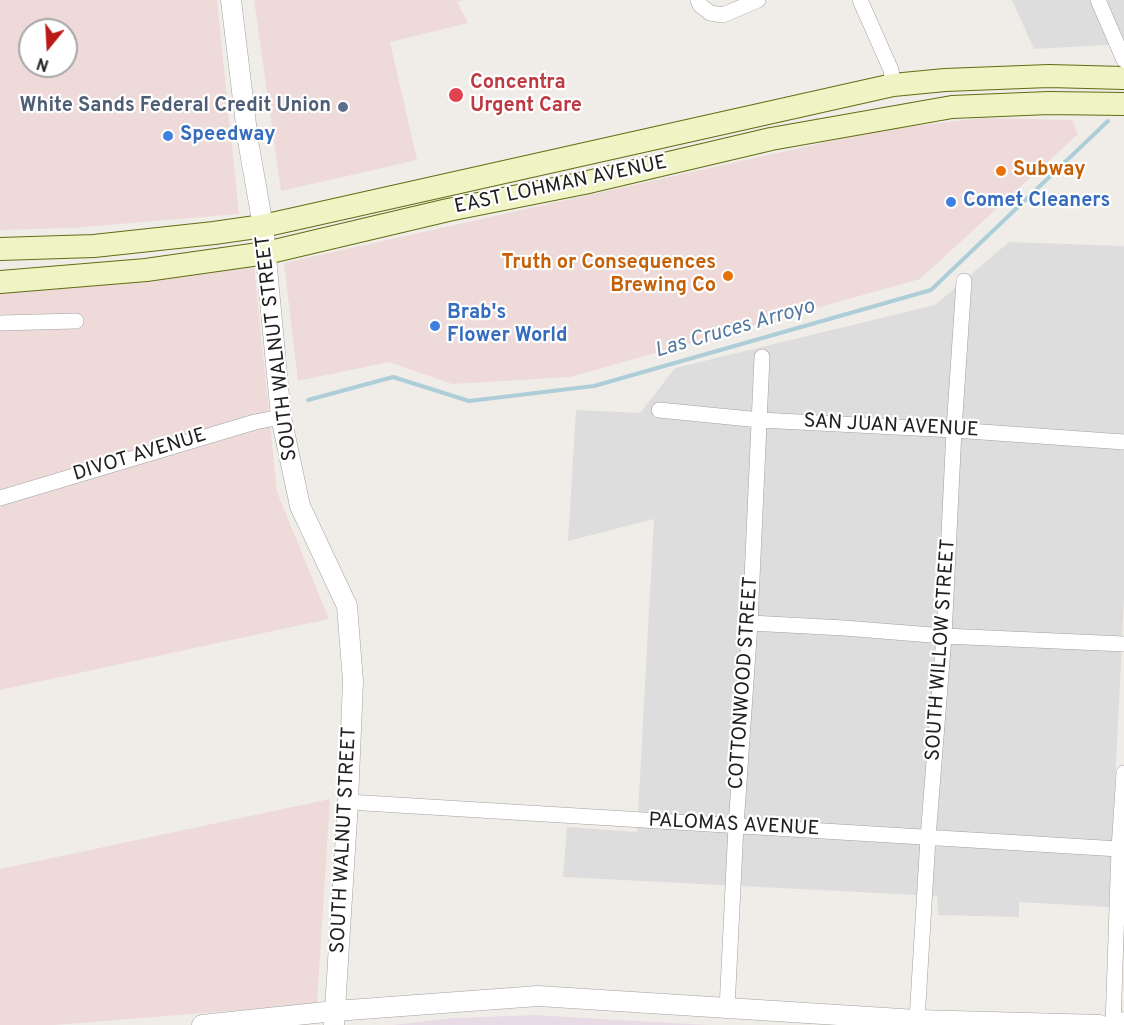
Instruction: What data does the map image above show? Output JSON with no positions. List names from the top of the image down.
{
  "streets": {
    "main road": ["EAST LOHMAN AVENUE"],
    "street": [
      "SOUTH WALNUT STREET",
      "SAN JUAN AVENUE",
      "DIVOT AVENUE",
      "SOUTH WILLOW STREET",
      "COTTONWOOD STREET",
      "PALOMAS AVENUE"
    ]
  },
  "crossings": [
    ["EAST LOHMAN AVENUE", "SOUTH WALNUT STREET"],
    ["SOUTH WALNUT STREET", "DIVOT AVENUE"],
    ["SOUTH WALNUT STREET", "PALOMAS AVENUE"],
    ["SAN JUAN AVENUE", "SOUTH WILLOW STREET"],
    ["SAN JUAN AVENUE", "COTTONWOOD STREET"],
    ["SOUTH WILLOW STREET", "PALOMAS AVENUE"],
    ["COTTONWOOD STREET", "PALOMAS AVENUE"]
  ],
  "water": ["Las Cruces Arroyo"],
  "places": [
    "Concentra Urgent Care",
    "White Sands Federal Credit Union",
    "Speedway",
    "Subway",
    "Comet Cleaners",
    "Truth or Consequences Brewing Co",
    "Brab's Flower World"
  ],
  "north": "bottom"
}
